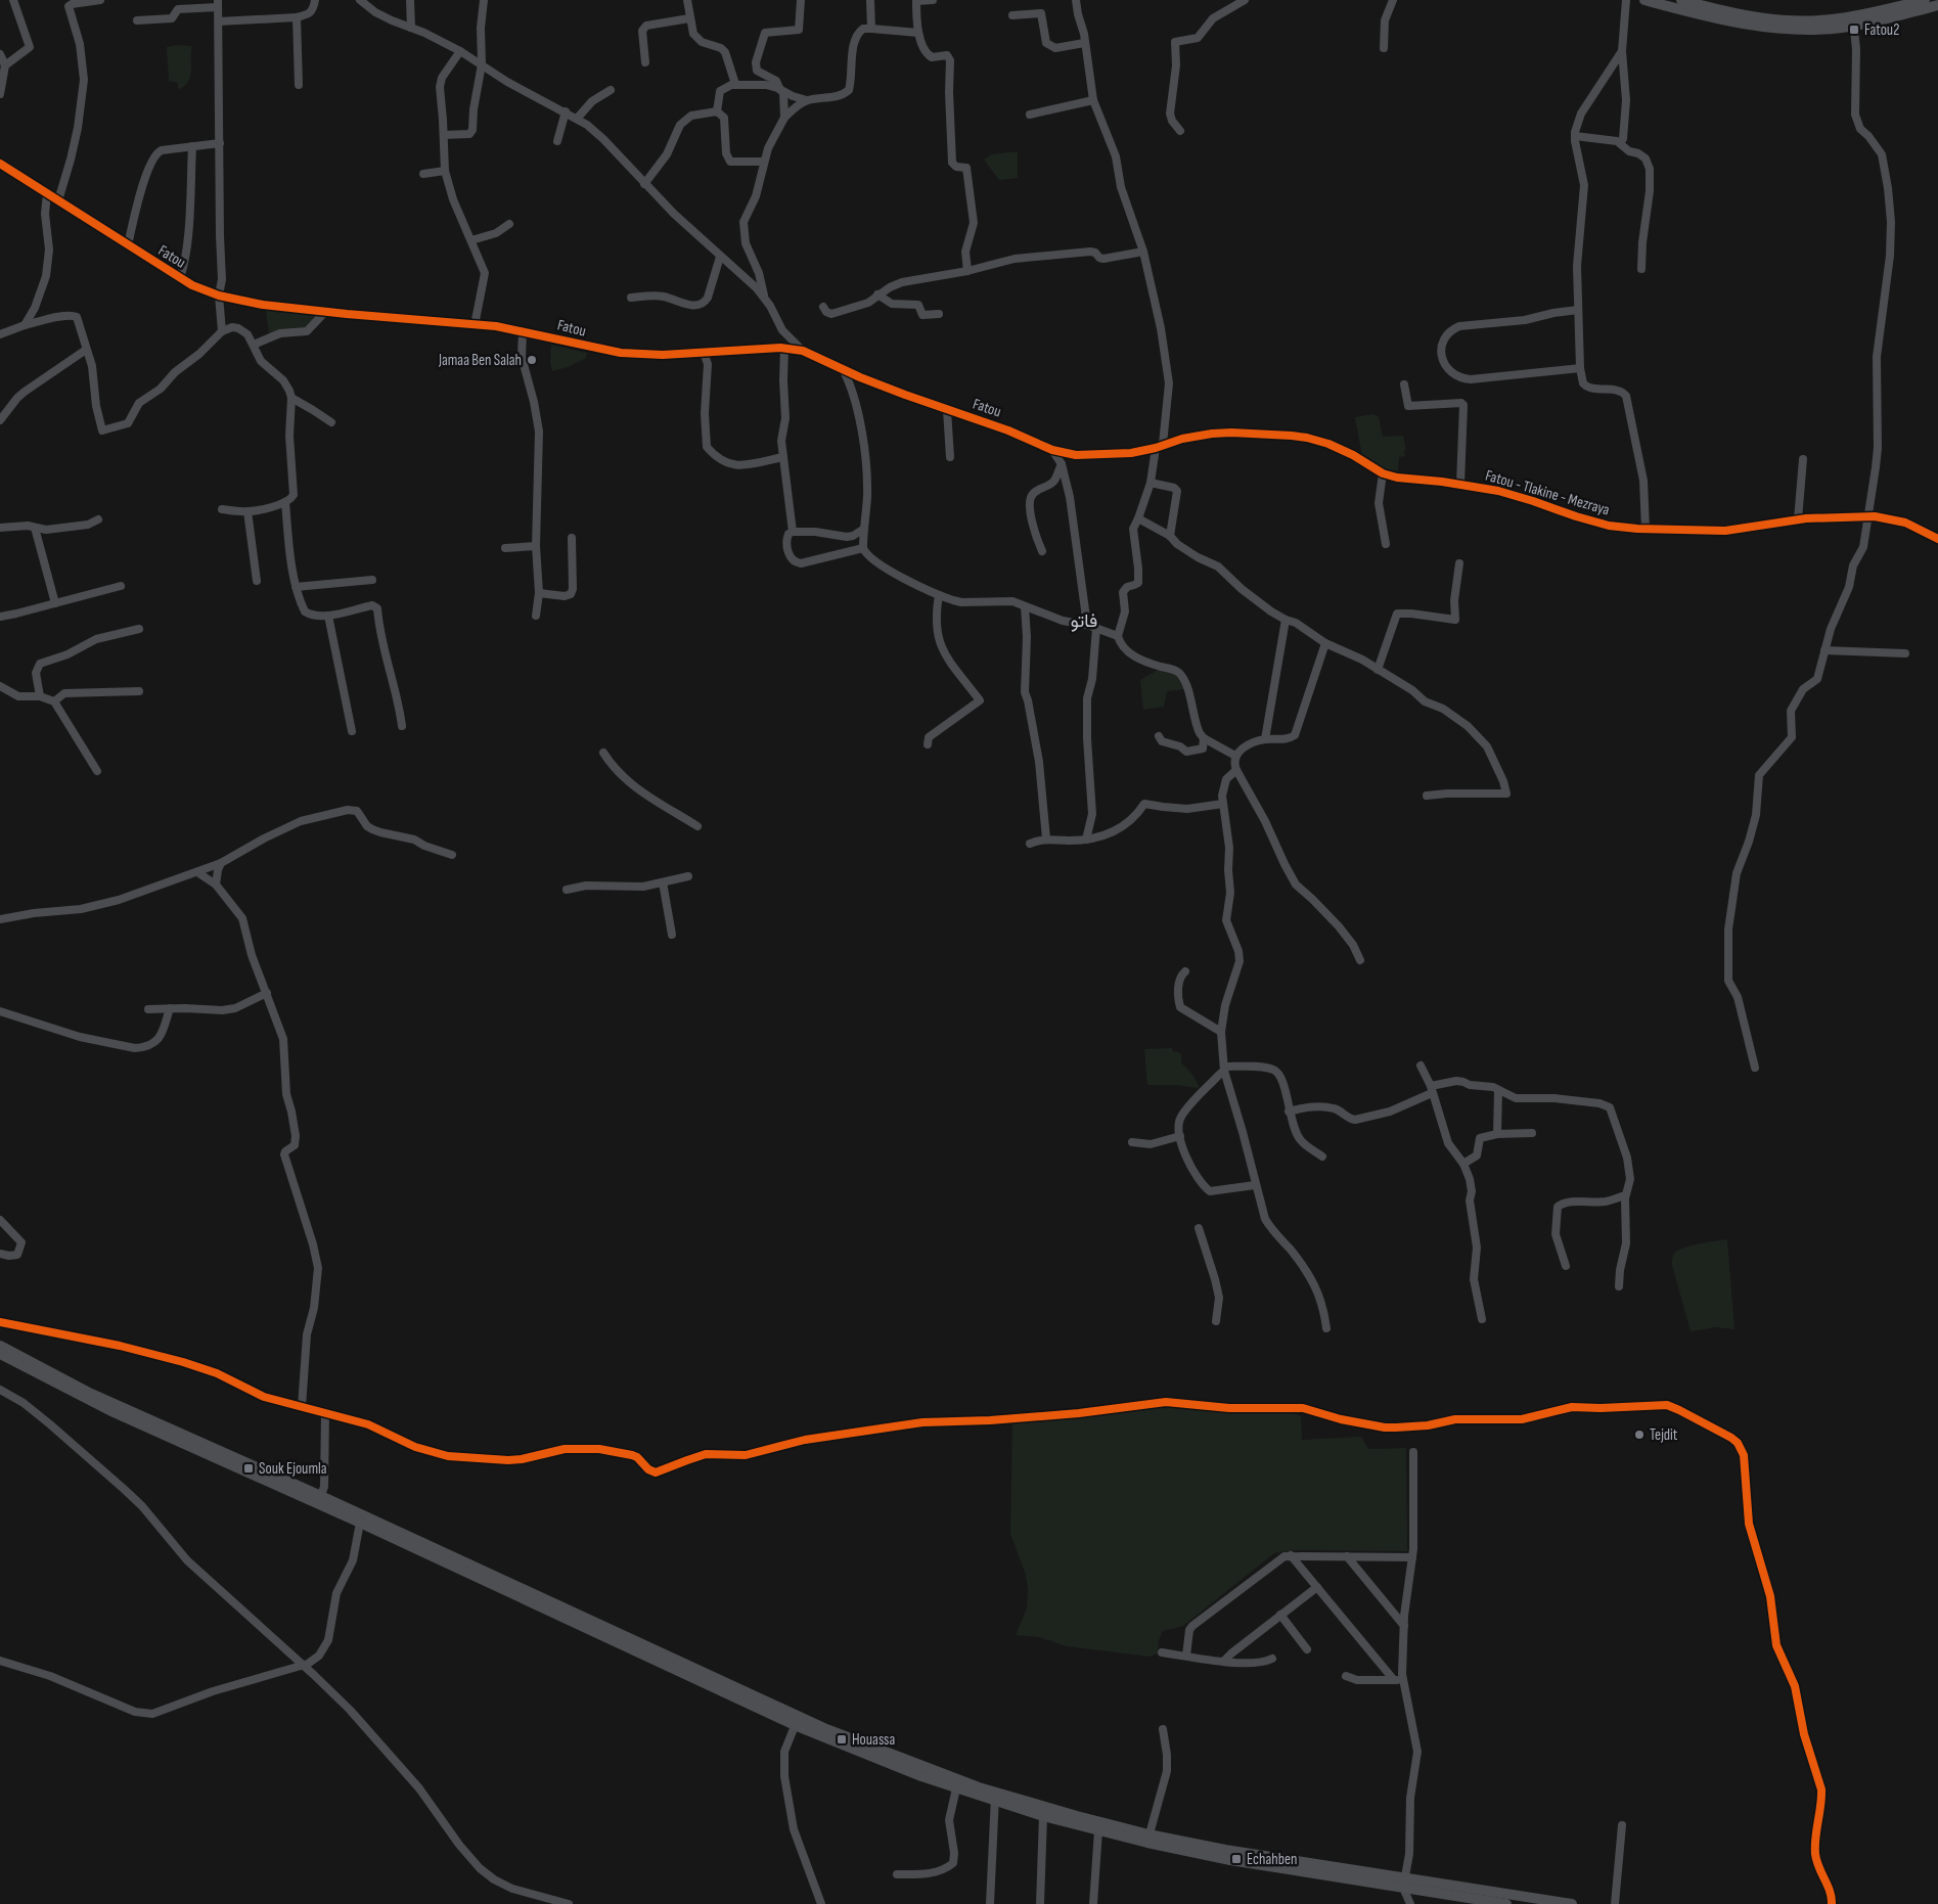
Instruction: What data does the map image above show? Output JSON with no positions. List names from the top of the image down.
{
  "streets": {
    "street": ["Fatou", "Fatou - Tlakine - Mezraya"]
  },
  "crossings": [
    ["Fatou", "Fatou - Tlakine - Mezraya"]
  ],
  "districts": ["فاتو"],
  "places": {
    "transit": [
      "Fatou2",
      "Souk Ejoumla",
      "Houassa",
      "Echahben"
    ],
    "other": ["Jamaa Ben Salah", "Tejdit"]
  }
}
